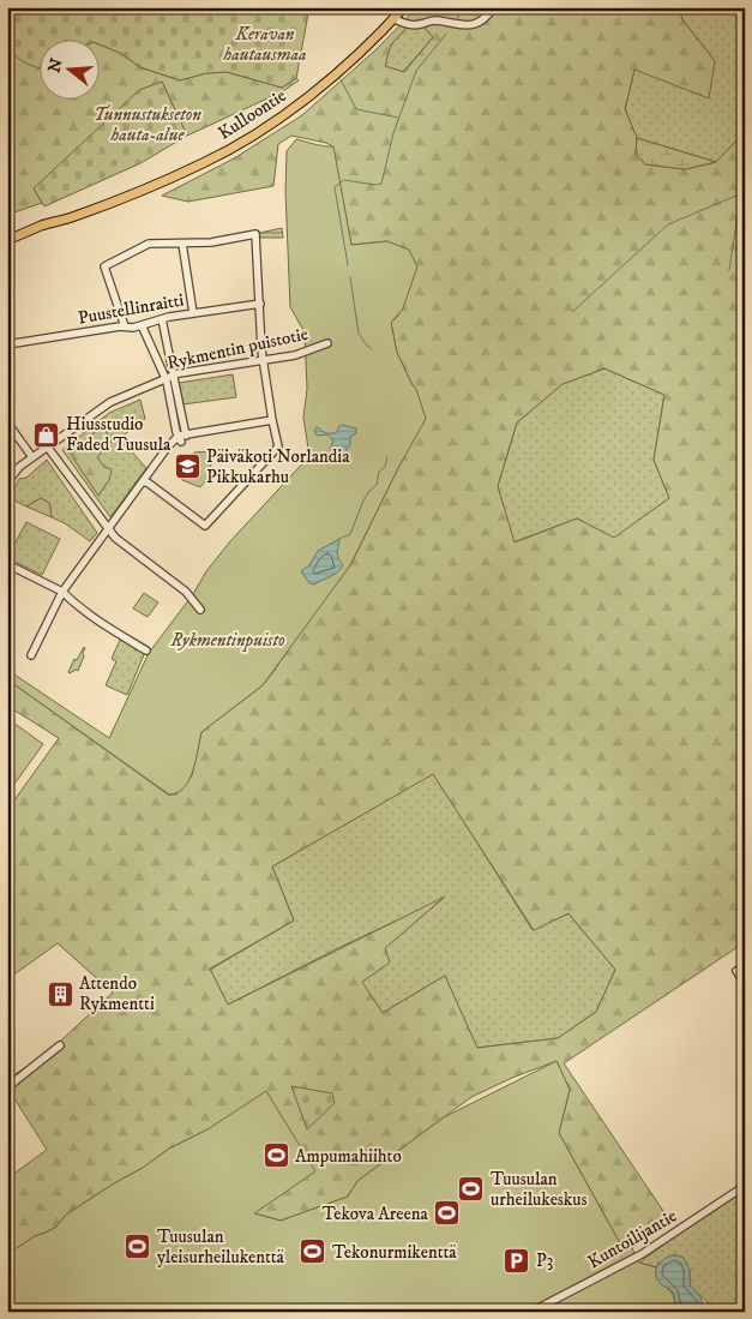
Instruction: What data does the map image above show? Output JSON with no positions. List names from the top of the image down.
{
  "streets": {
    "main road": ["Kulloontie"],
    "street": ["Puustellinraitti", "Rykmentin puistotie", "Kuntoilijantie"]
  },
  "parks": ["Keravan hautausmaa", "Tunnustukseton hauta-alue", "Rykmentinpuisto"],
  "places": {
    "shop": ["Hiusstudio Faded Tuusula"],
    "school or university": ["Päiväkoti Norlandia Pikkukarhu"],
    "building": ["Attendo Rykmentti"],
    "sports": [
      "Ampumahiihto",
      "Tuusulan urheilukeskus",
      "Tekova Areena",
      "Tuusulan yleisurheilukenttä",
      "Tekonurmikenttä"
    ],
    "parking": ["P3"]
  },
  "north": "left"
}
